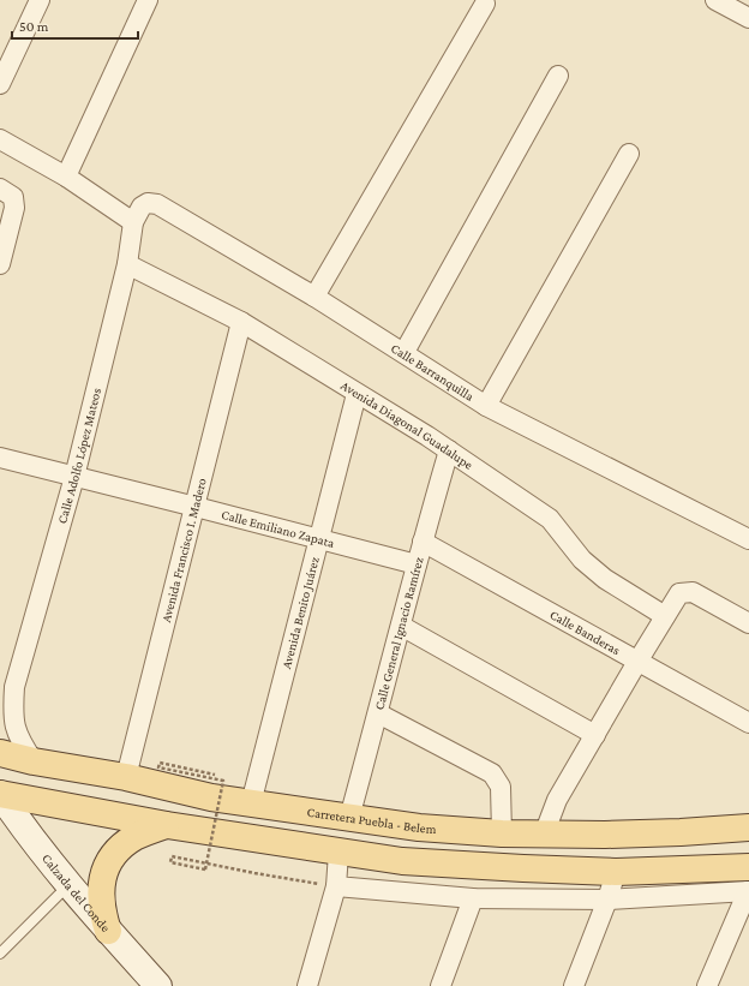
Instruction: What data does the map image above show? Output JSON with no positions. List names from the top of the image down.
{
  "streets": {
    "main road": ["Carretera Puebla - Belem"],
    "street": [
      "Calle Barranquilla",
      "Avenida Diagonal Guadalupe",
      "Calle Adolfo López Mateos",
      "Calle Emiliano Zapata",
      "Avenida Francisco I. Madero",
      "Avenida Benito Juárez",
      "Calle Banderas",
      "Calle General Ignacio Ramírez",
      "Calzada del Conde"
    ]
  },
  "crossings": [
    ["Calle Barranquilla", "Calle Adolfo López Mateos"],
    ["Avenida Diagonal Guadalupe", "Calle Adolfo López Mateos"],
    ["Avenida Diagonal Guadalupe", "Avenida Francisco I. Madero"],
    ["Avenida Diagonal Guadalupe", "Avenida Benito Juárez"],
    ["Avenida Diagonal Guadalupe", "Calle General Ignacio Ramírez"],
    ["Calle Adolfo López Mateos", "Calle Emiliano Zapata"],
    ["Calle Adolfo López Mateos", "Carretera Puebla - Belem"],
    ["Calle Emiliano Zapata", "Avenida Francisco I. Madero"],
    ["Calle Emiliano Zapata", "Avenida Benito Juárez"],
    ["Calle Emiliano Zapata", "Calle General Ignacio Ramírez"],
    ["Avenida Francisco I. Madero", "Carretera Puebla - Belem"],
    ["Avenida Benito Juárez", "Carretera Puebla - Belem"],
    ["Calle Banderas", "Calle General Ignacio Ramírez"],
    ["Calle General Ignacio Ramírez", "Carretera Puebla - Belem"]
  ],
  "scale_bar": "50 m"
}
